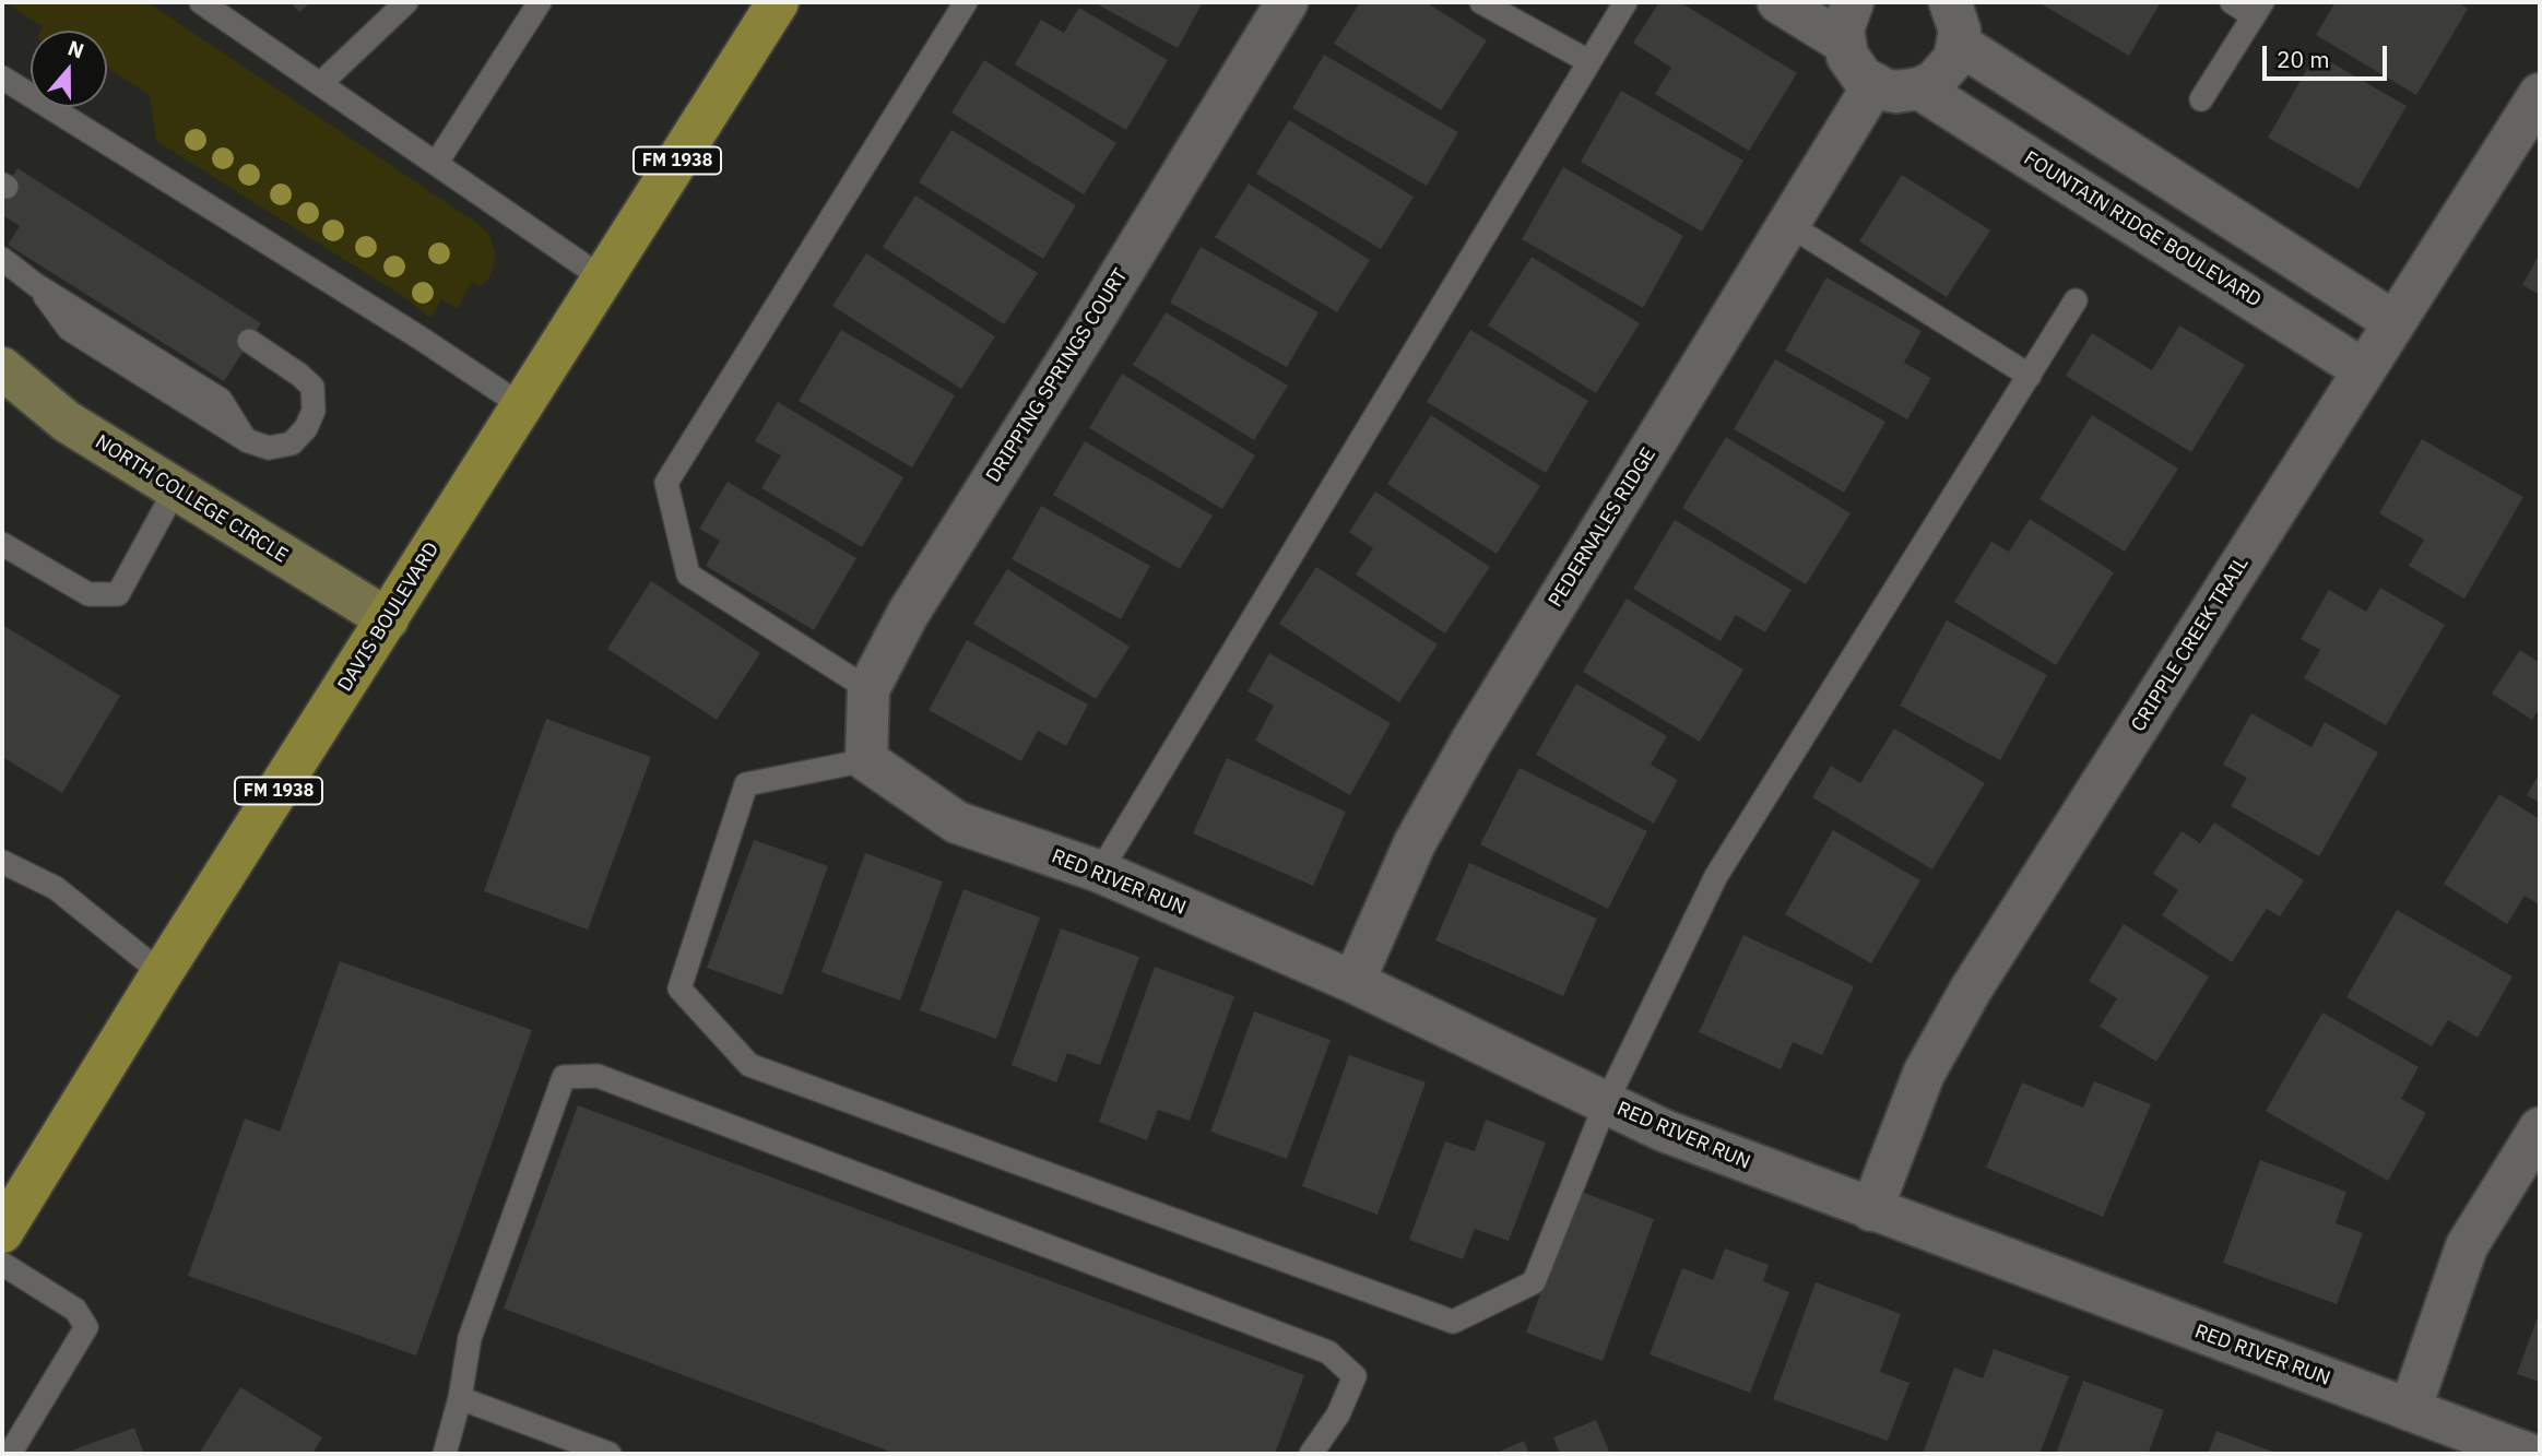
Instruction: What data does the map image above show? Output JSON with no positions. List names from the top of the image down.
{
  "streets": {
    "main road": ["FM 1938", "DAVIS BOULEVARD"],
    "street": [
      "FOUNTAIN RIDGE BOULEVARD",
      "DRIPPING SPRINGS COURT",
      "NORTH COLLEGE CIRCLE",
      "PEDERNALES RIDGE",
      "CRIPPLE CREEK TRAIL",
      "RED RIVER RUN"
    ]
  },
  "crossings": [
    ["FOUNTAIN RIDGE BOULEVARD", "CRIPPLE CREEK TRAIL"],
    ["DRIPPING SPRINGS COURT", "RED RIVER RUN"],
    ["NORTH COLLEGE CIRCLE", "DAVIS BOULEVARD"],
    ["PEDERNALES RIDGE", "RED RIVER RUN"],
    ["CRIPPLE CREEK TRAIL", "RED RIVER RUN"]
  ],
  "scale_bar": "20 m",
  "north": "top"
}
